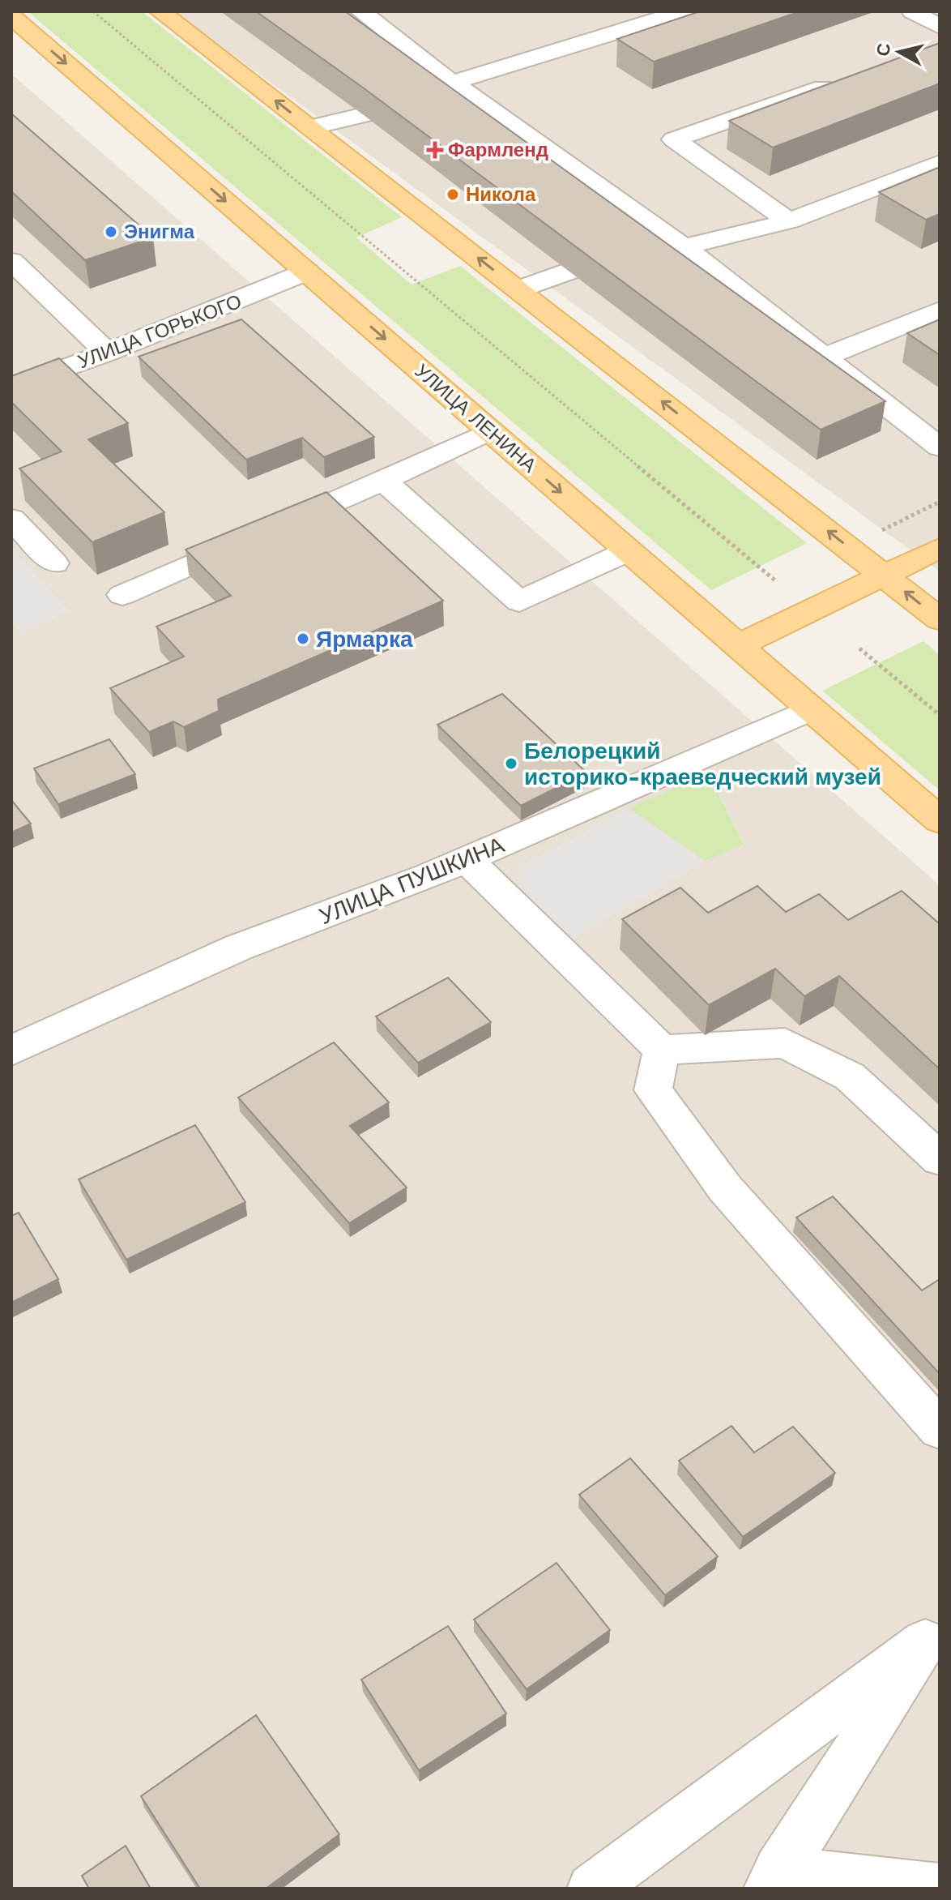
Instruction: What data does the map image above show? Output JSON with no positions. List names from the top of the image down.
{
  "streets": {
    "main road": ["УЛИЦА ЛЕНИНА"],
    "street": ["УЛИЦА ГОРЬКОГО", "УЛИЦА ПУШКИНА"]
  },
  "crossings": [
    ["УЛИЦА ГОРЬКОГО", "УЛИЦА ЛЕНИНА"],
    ["УЛИЦА ЛЕНИНА", "УЛИЦА ПУШКИНА"]
  ],
  "places": {
    "health": ["Фармленд"],
    "other": [
      "Никола",
      "Энигма",
      "Ярмарка",
      "Белорецкий историко-краеведческий музей"
    ]
  },
  "north": "left"
}
